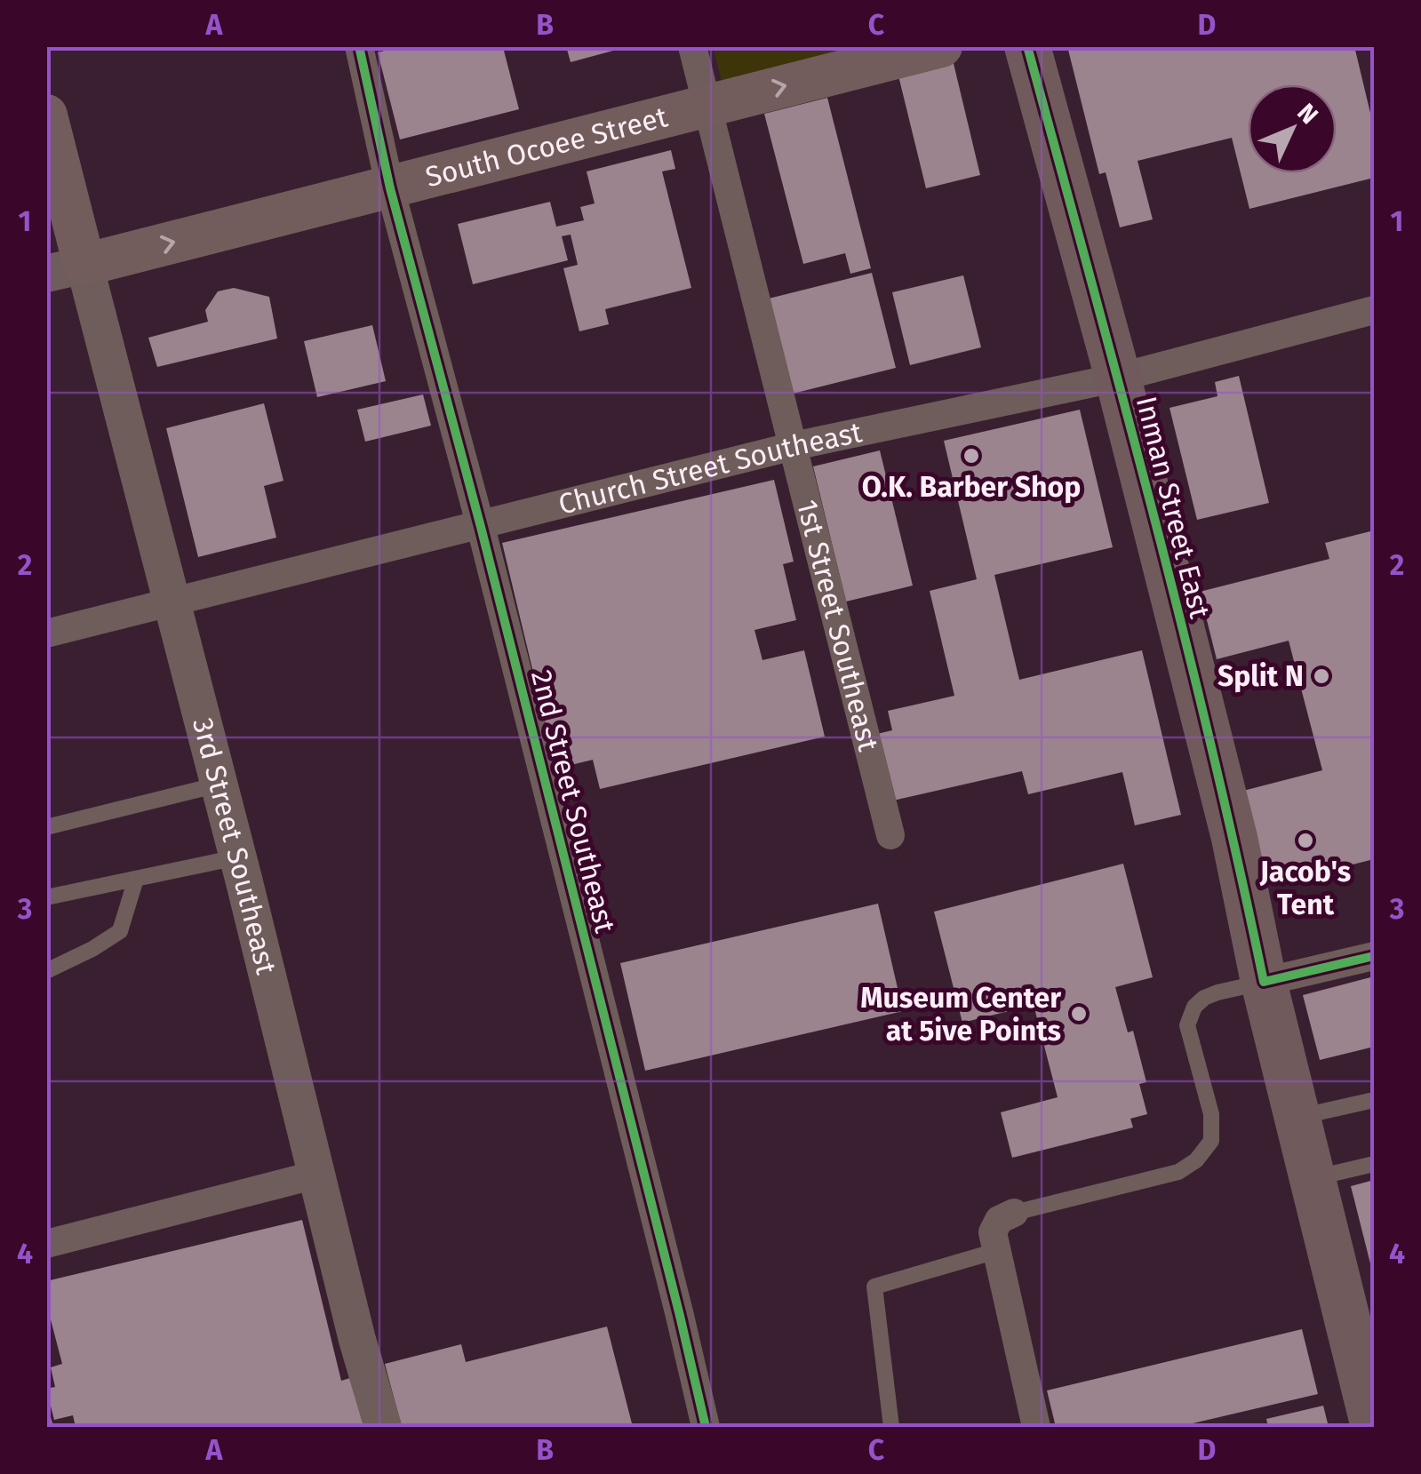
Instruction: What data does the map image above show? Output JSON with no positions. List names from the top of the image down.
{
  "streets": {
    "main road": ["South Ocoee Street", "Inman Street East"],
    "street": [
      "Church Street Southeast",
      "1st Street Southeast",
      "2nd Street Southeast",
      "3rd Street Southeast"
    ]
  },
  "crossings": [
    ["South Ocoee Street", "1st Street Southeast"],
    ["South Ocoee Street", "2nd Street Southeast"],
    ["South Ocoee Street", "3rd Street Southeast"],
    ["Church Street Southeast", "Inman Street East"],
    ["Church Street Southeast", "1st Street Southeast"],
    ["Church Street Southeast", "2nd Street Southeast"],
    ["Church Street Southeast", "3rd Street Southeast"]
  ],
  "one_way": ["South Ocoee Street"],
  "places": [
    "O.K. Barber Shop",
    "Split N",
    "Jacob's Tent",
    "Museum Center at 5ive Points"
  ],
  "north": "top right",
  "grid": {
    "columns": [
      "A",
      "B",
      "C",
      "D"
    ],
    "rows": [
      "1",
      "2",
      "3",
      "4"
    ]
  }
}
